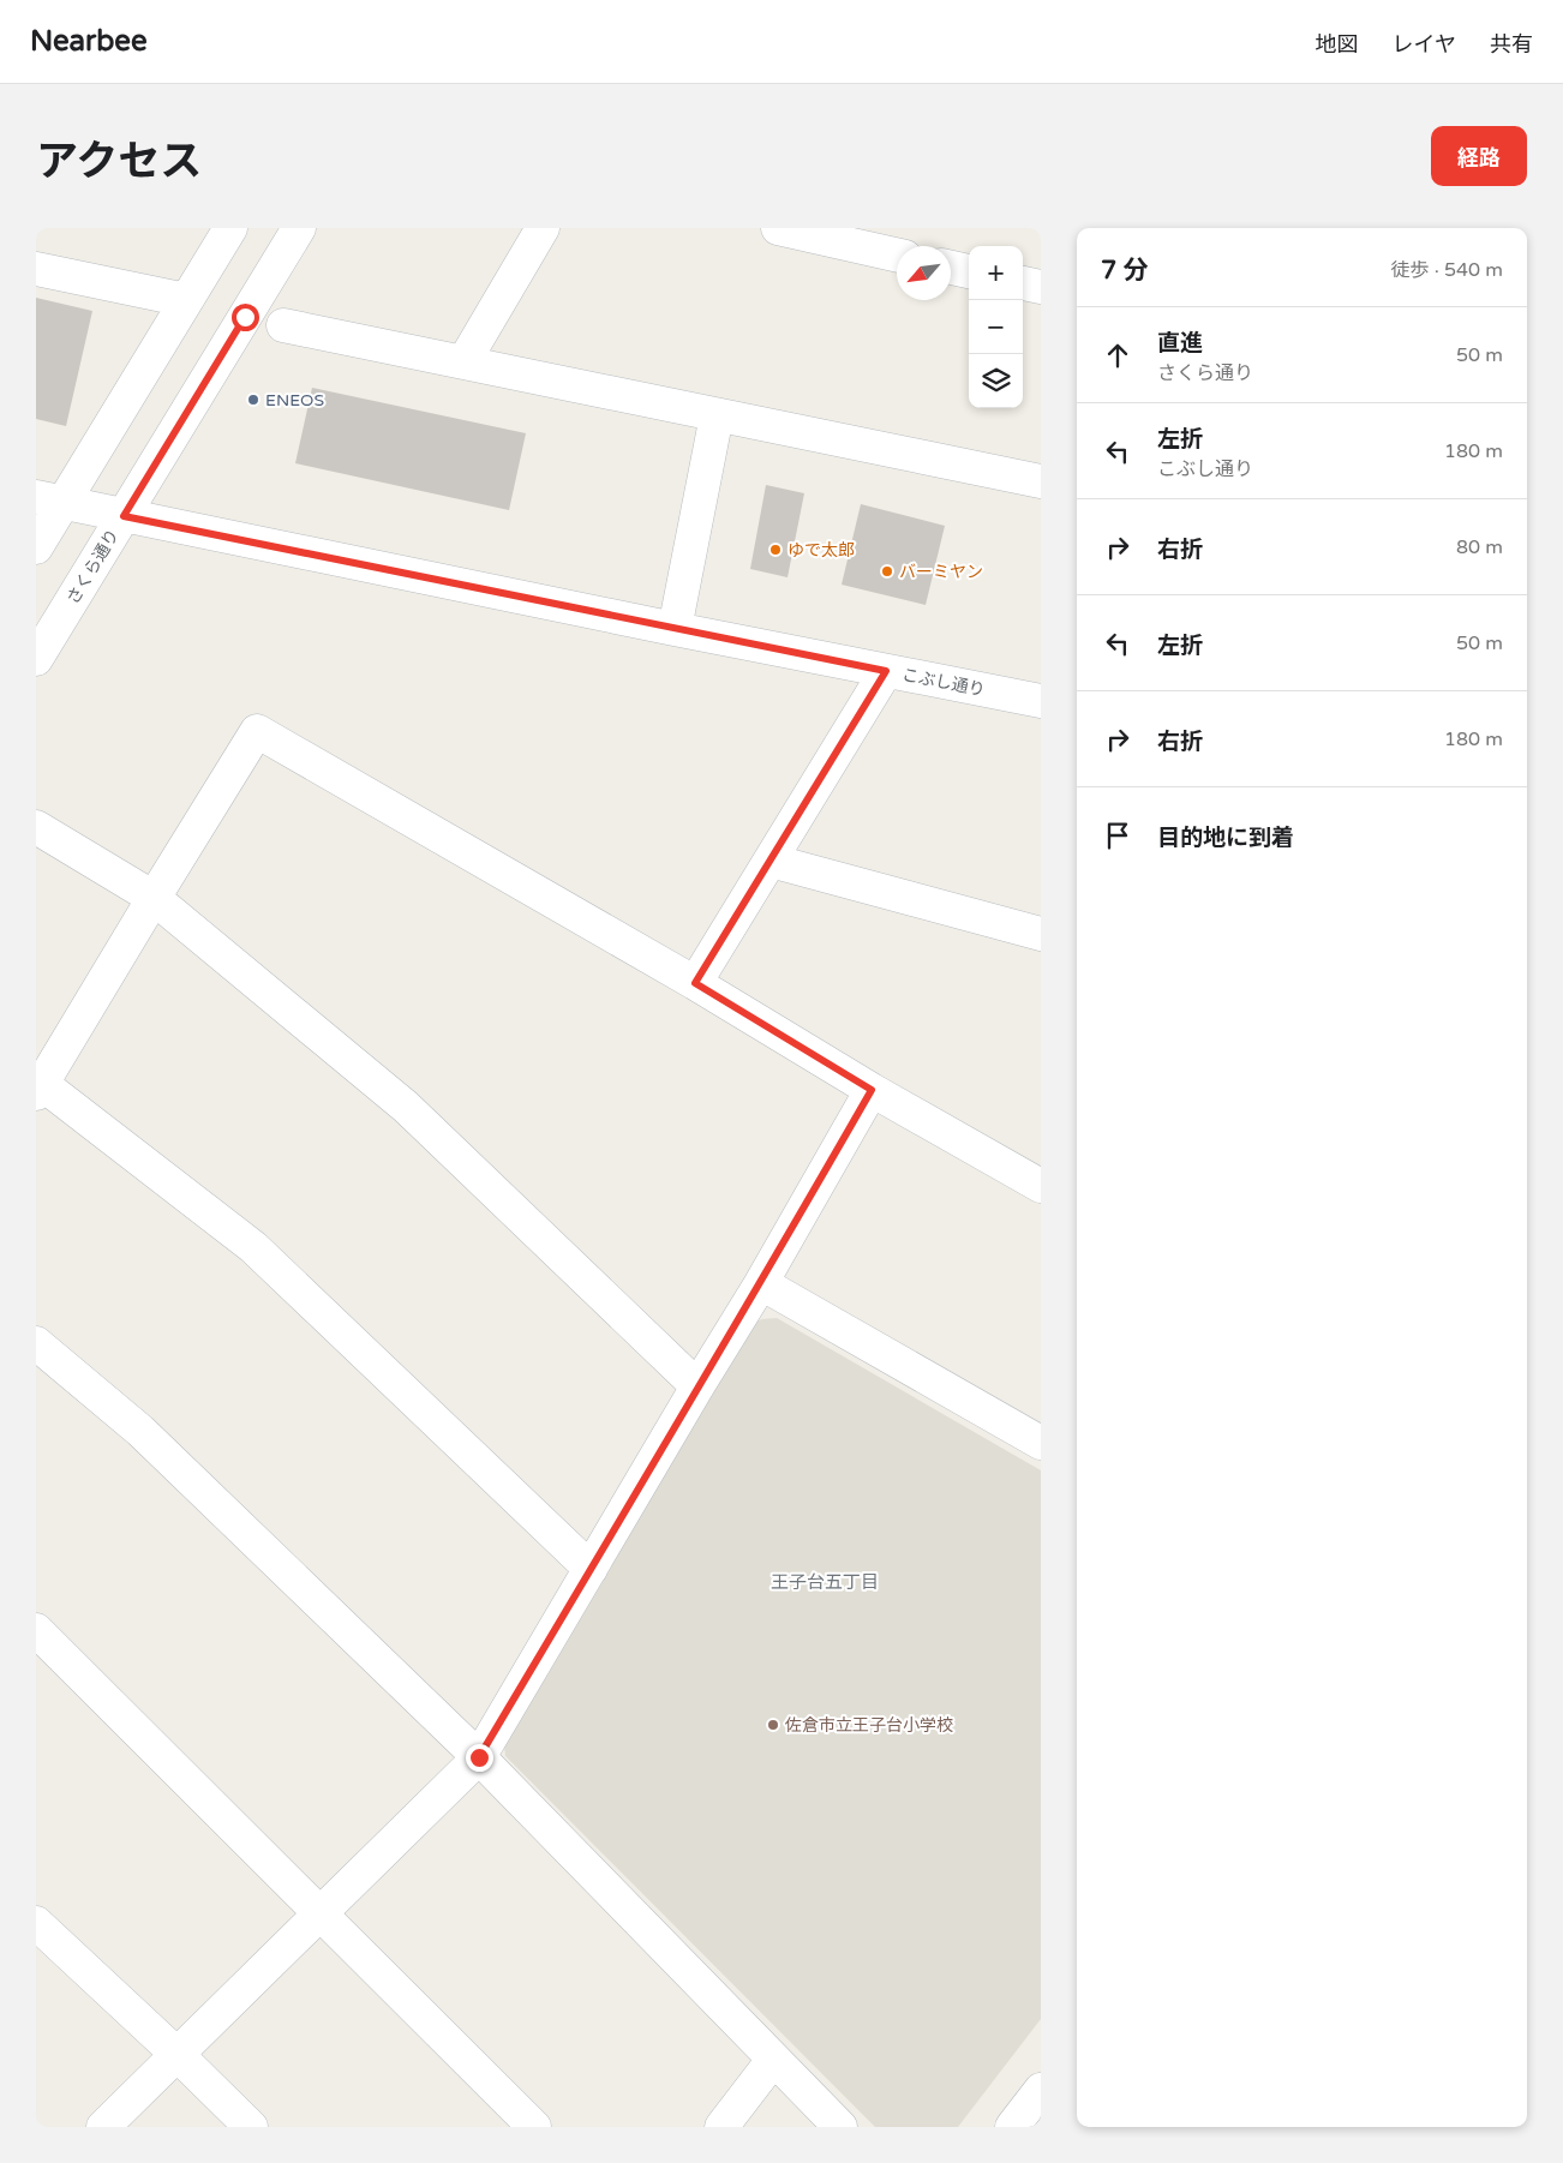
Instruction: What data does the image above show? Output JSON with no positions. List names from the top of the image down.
{
  "streets": {
    "street": ["さくら通り", "こぶし通り"]
  },
  "crossings": [
    ["さくら通り", "こぶし通り"]
  ],
  "districts": ["王子台五丁目"],
  "places": [
    "ENEOS",
    "ゆで太郎",
    "バーミヤン",
    "佐倉市立王子台小学校"
  ],
  "north": "bottom left",
  "page": {
    "header": "Nearbee",
    "nav": ["地図", "レイヤ", "共有"],
    "title": "アクセス",
    "buttons": "経路",
    "heading": ["7 分", "徒歩 · 540 m"],
    "map_buttons": ["+", "−"],
    "list": [
      ["直進", "さくら通り", "50 m"],
      ["左折", "こぶし通り", "180 m"],
      ["右折", "80 m"],
      ["左折", "50 m"],
      ["右折", "180 m"],
      "目的地に到着"
    ]
  }
}
